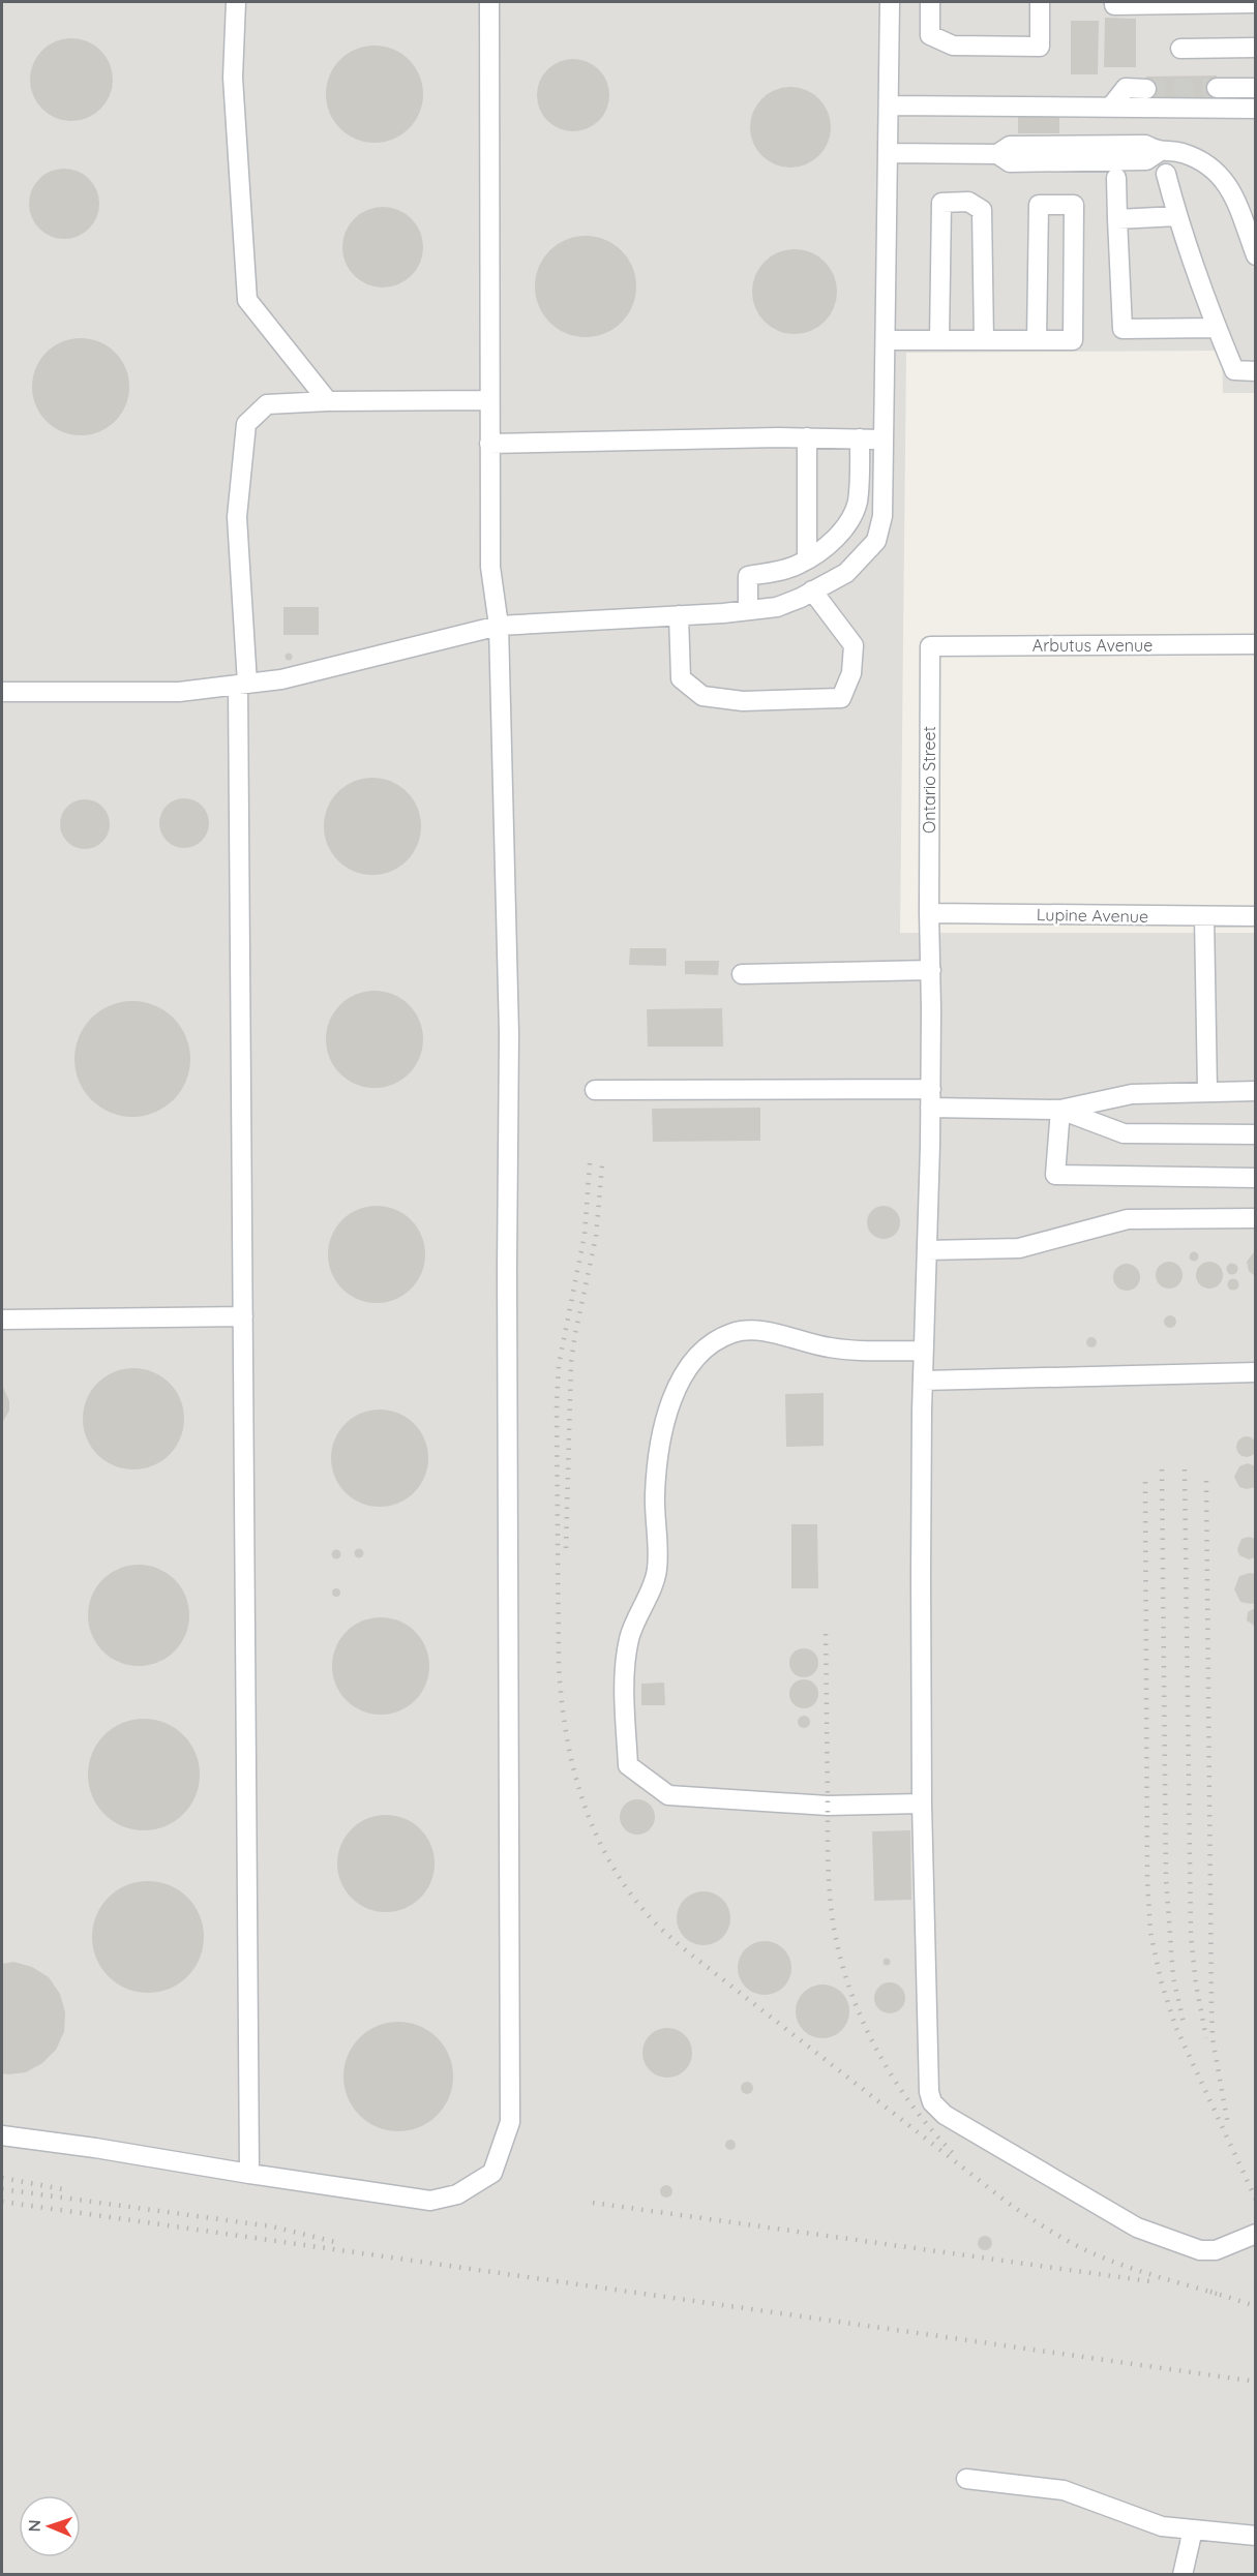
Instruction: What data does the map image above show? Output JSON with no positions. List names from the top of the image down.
{
  "streets": {
    "street": ["Arbutus Avenue", "Ontario Street", "Lupine Avenue"]
  },
  "crossings": [
    ["Arbutus Avenue", "Ontario Street"],
    ["Ontario Street", "Lupine Avenue"]
  ],
  "north": "left"
}
